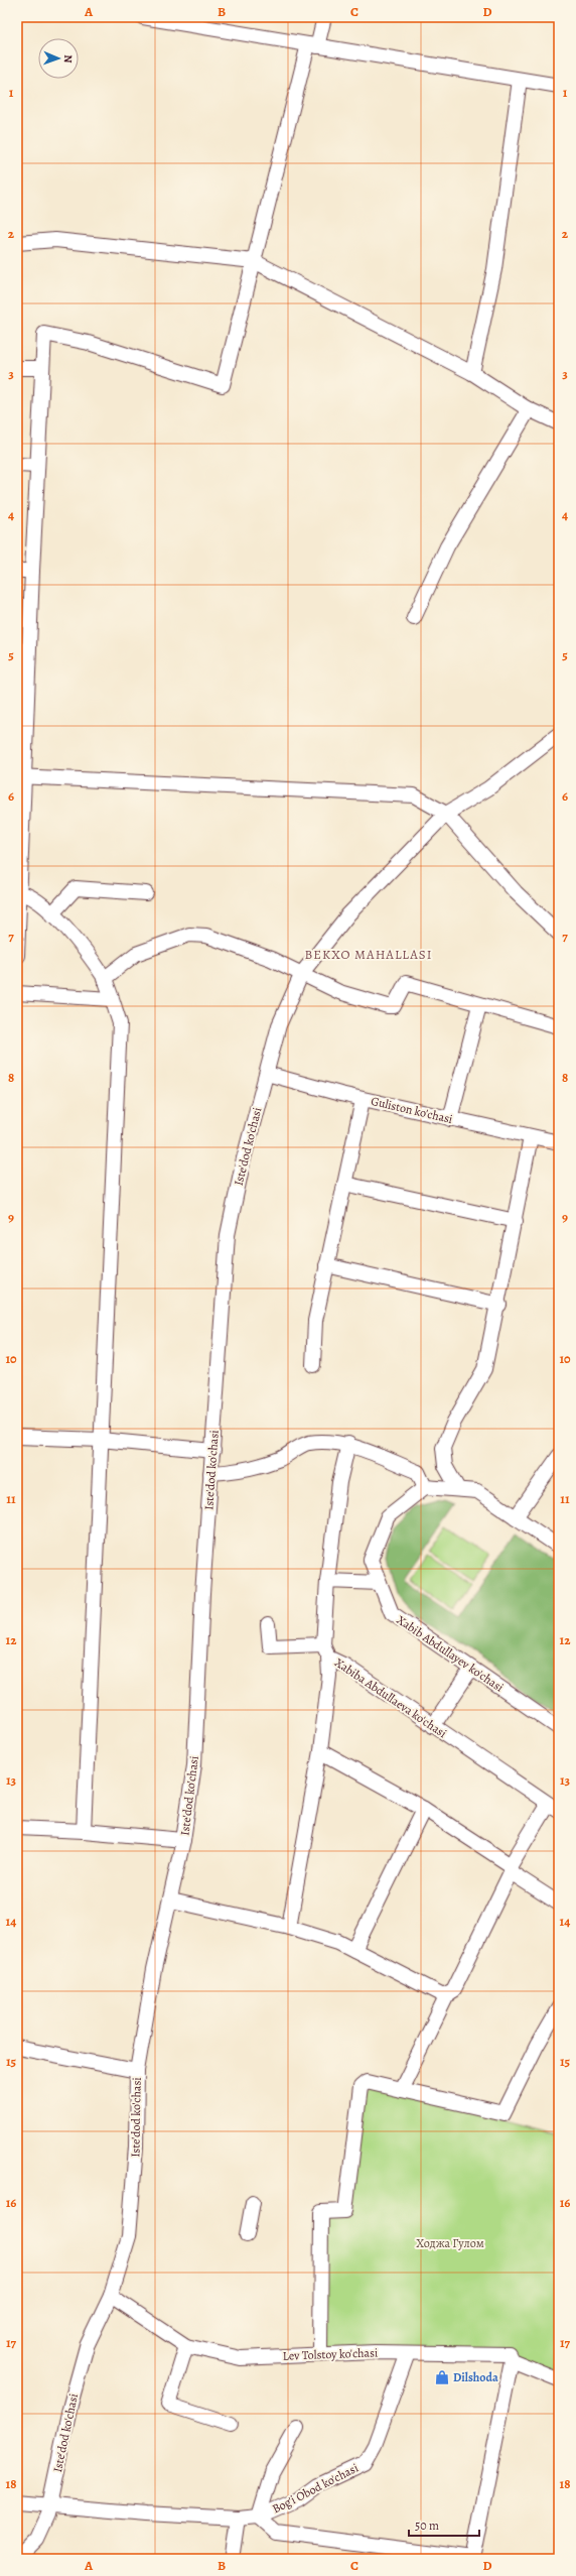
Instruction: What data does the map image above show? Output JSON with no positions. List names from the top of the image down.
{
  "streets": {
    "street": [
      "Guliston ko'chasi",
      "Iste'dod ko'chasi",
      "Xabib Abdullayev ko'chasi",
      "Xabiba Abdullaeva ko'chasi",
      "Lev Tolstoy ko'chasi",
      "Bog'i Obod ko'chasi"
    ]
  },
  "crossings": [
    ["Guliston ko'chasi", "Iste'dod ko'chasi"],
    ["Iste'dod ko'chasi", "Lev Tolstoy ko'chasi"],
    ["Iste'dod ko'chasi", "Bog'i Obod ko'chasi"],
    ["Lev Tolstoy ko'chasi", "Bog'i Obod ko'chasi"]
  ],
  "districts": ["BEKXO MAHALLASI"],
  "parks": ["Ходжа Гулом"],
  "places": {
    "shop": ["Dilshoda"]
  },
  "scale_bar": "50 m",
  "north": "right",
  "grid": {
    "columns": [
      "A",
      "B",
      "C",
      "D"
    ],
    "rows": [
      "1",
      "2",
      "3",
      "4",
      "5",
      "6",
      "7",
      "8",
      "9",
      "10",
      "11",
      "12",
      "13",
      "14",
      "15",
      "16",
      "17",
      "18"
    ]
  }
}
